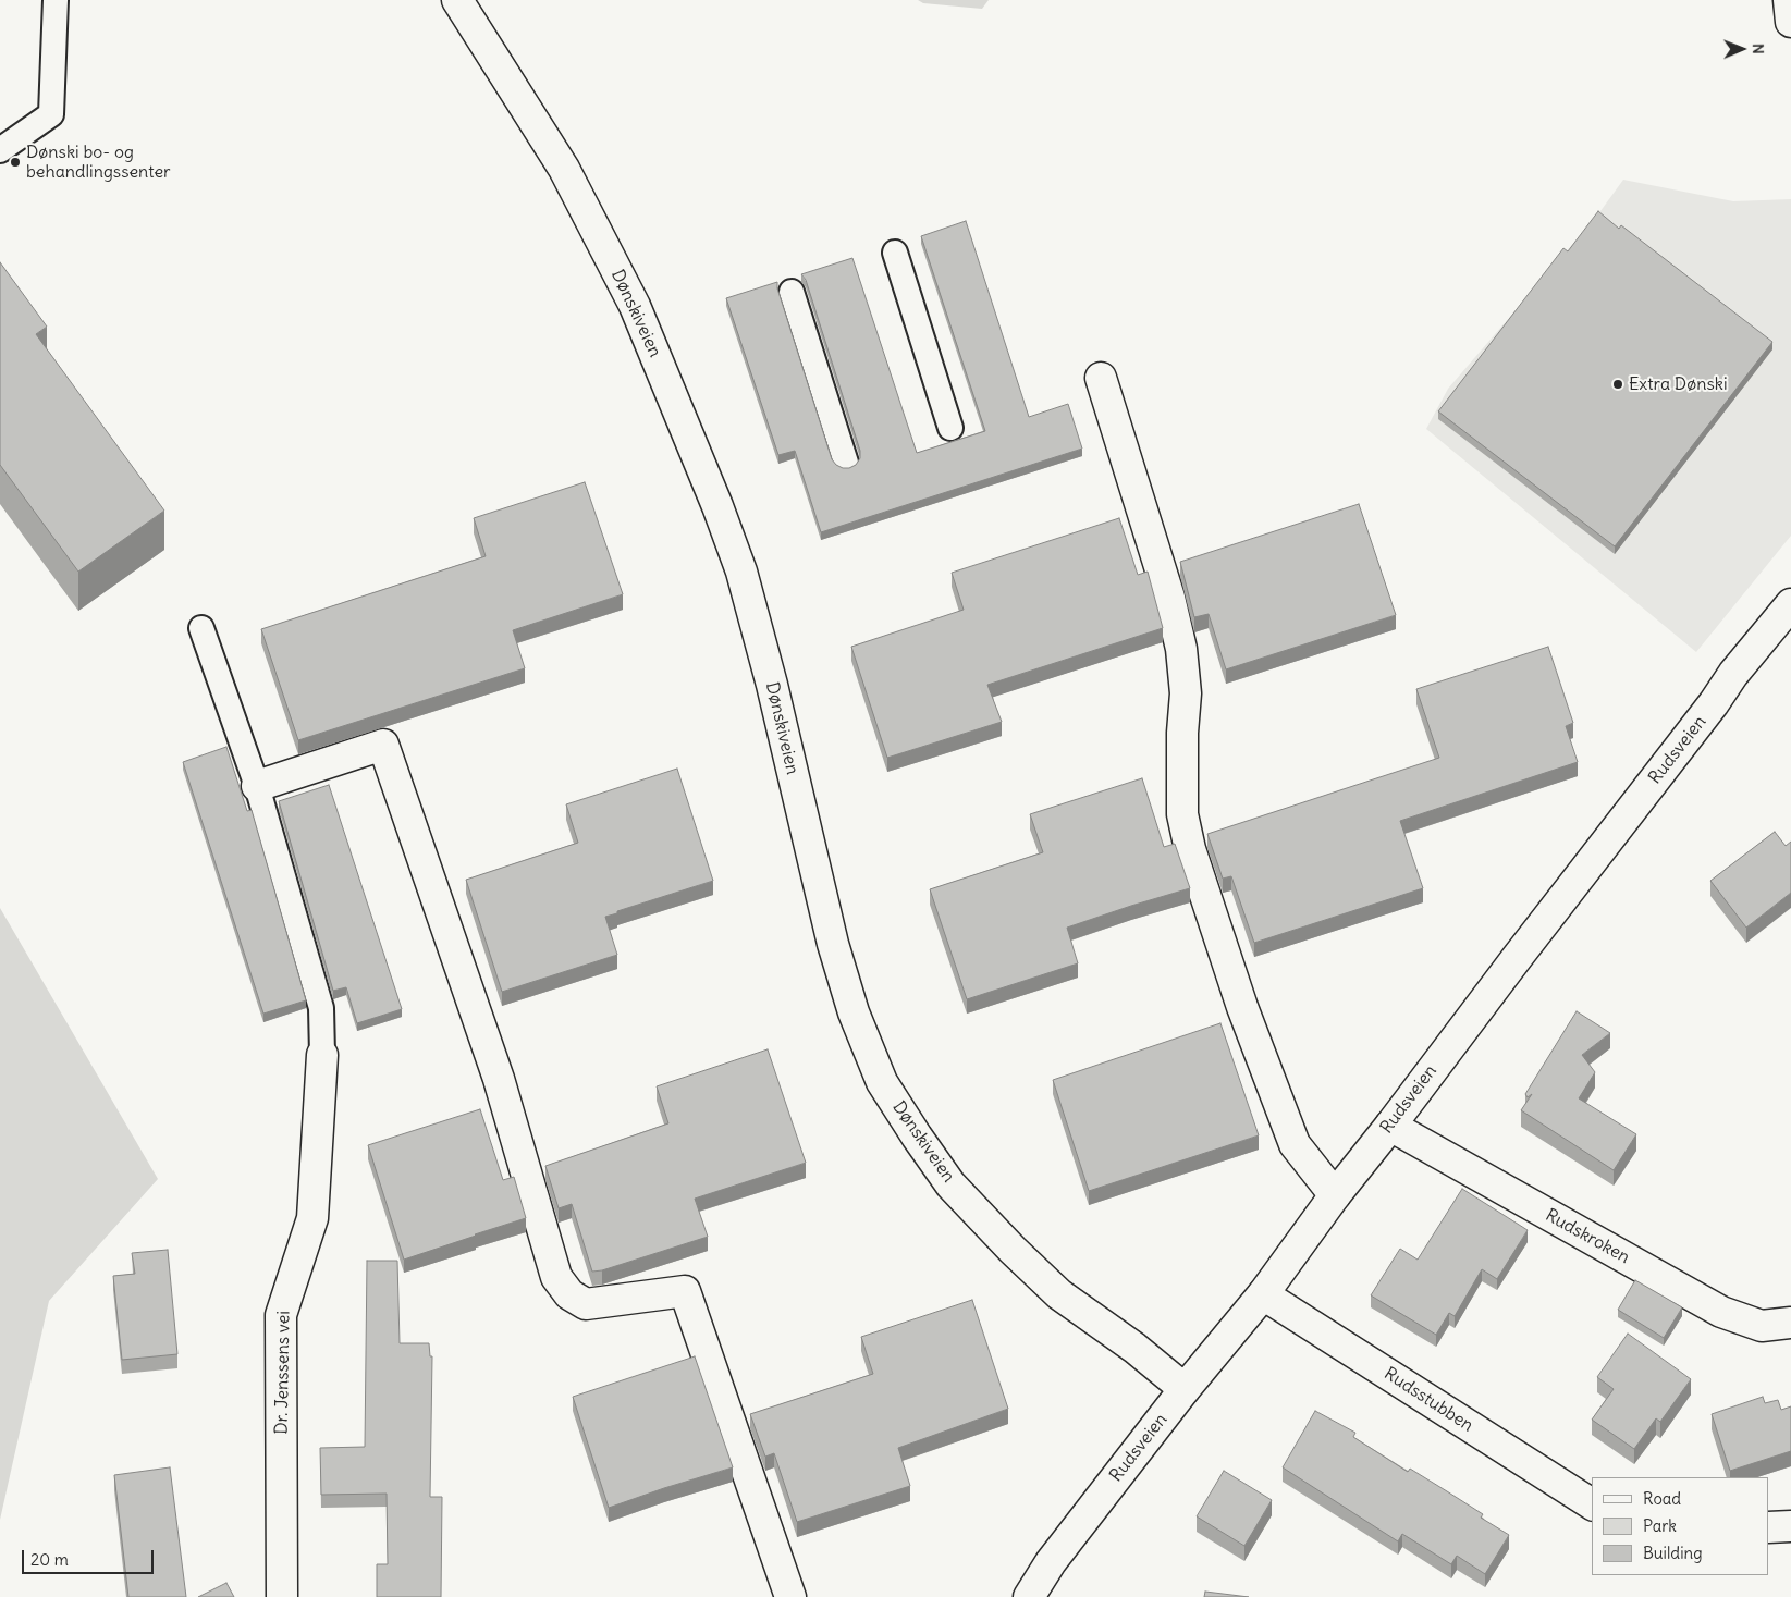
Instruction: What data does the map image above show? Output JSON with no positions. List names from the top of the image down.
{
  "streets": {
    "street": [
      "Dønskiveien",
      "Rudsveien",
      "Rudskroken",
      "Dr. Jenssens vei",
      "Rudsstubben"
    ]
  },
  "crossings": [
    ["Dønskiveien", "Rudsveien"],
    ["Rudsveien", "Rudskroken"],
    ["Rudsveien", "Rudsstubben"]
  ],
  "places": ["Dønski bo- og behandlingssenter", "Extra Dønski"],
  "legend": ["Road", "Park", "Building"],
  "scale_bar": "20 m",
  "north": "right"
}
